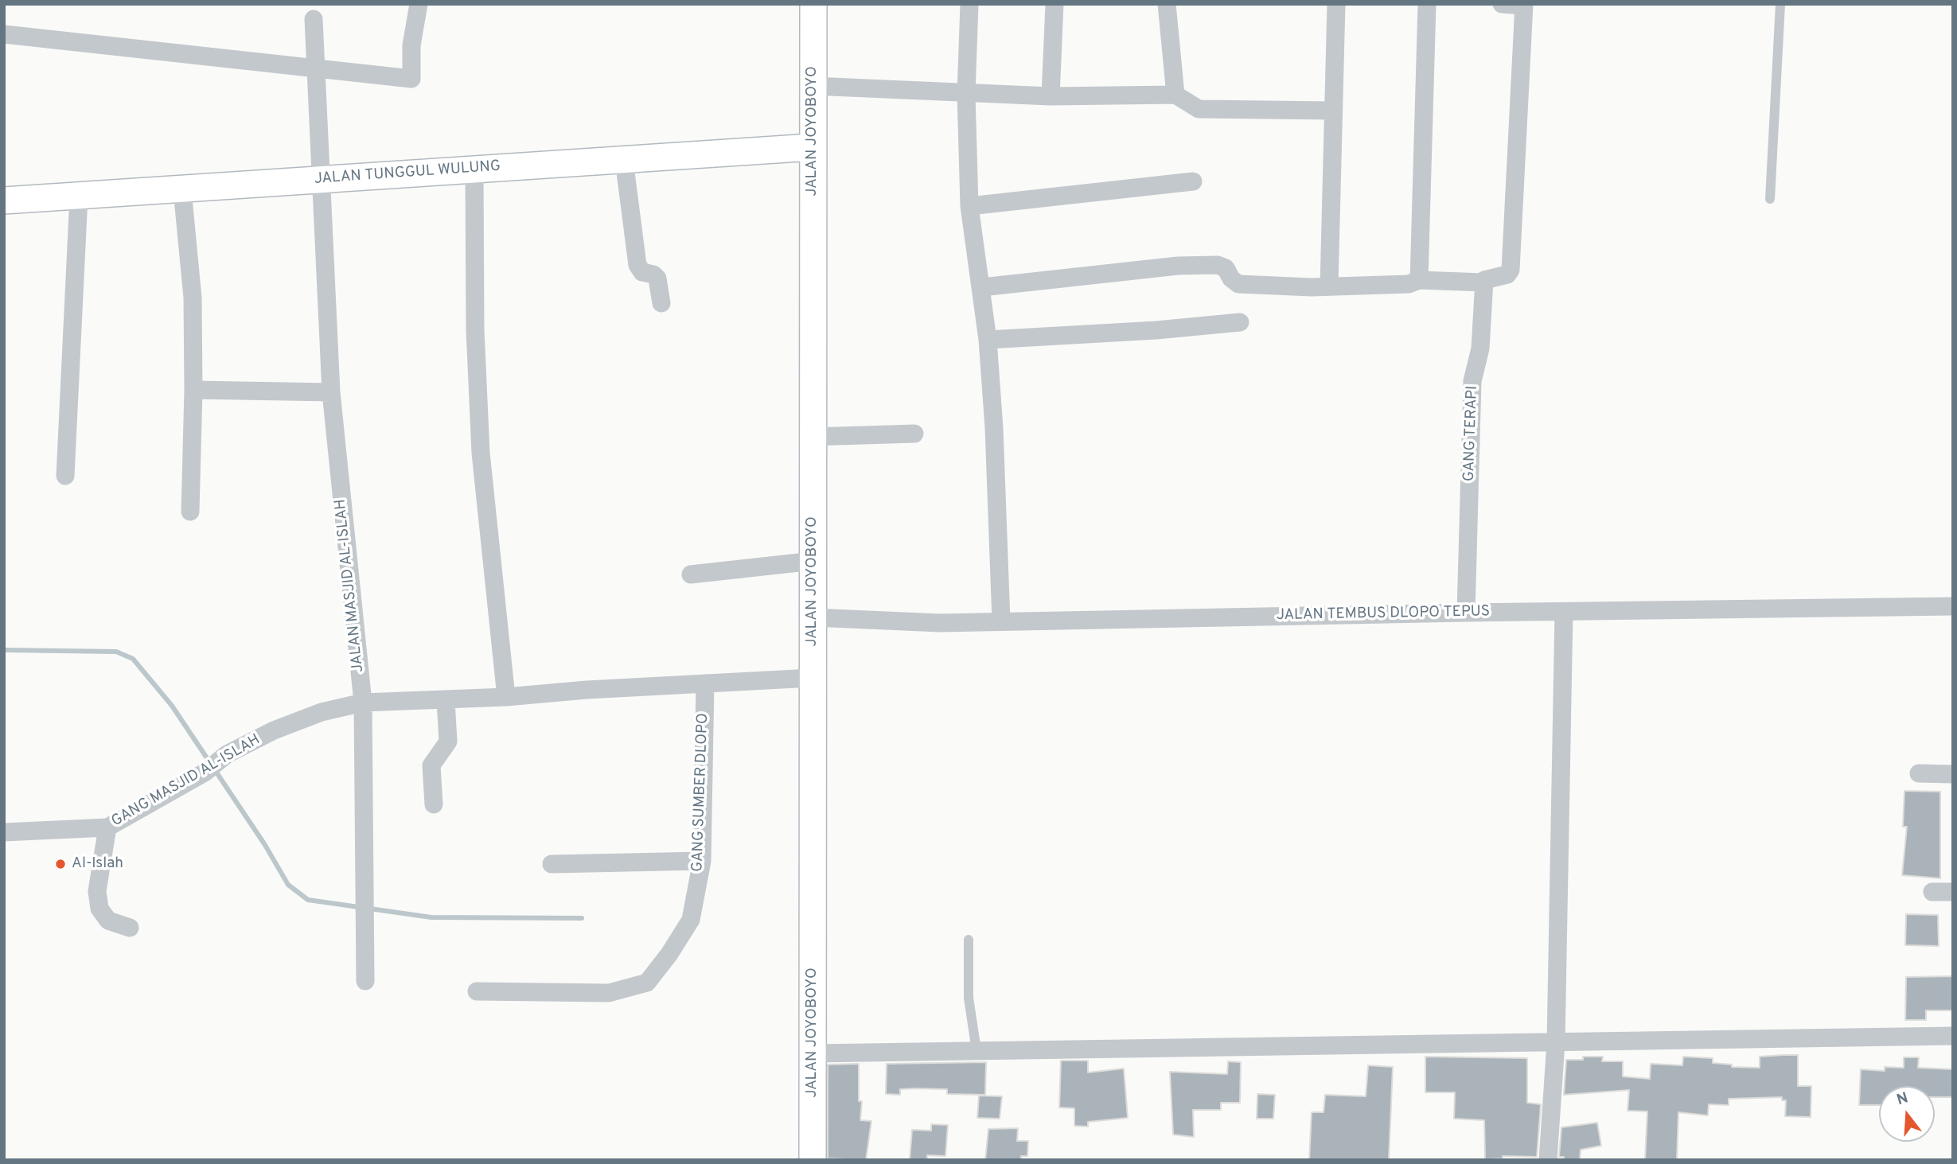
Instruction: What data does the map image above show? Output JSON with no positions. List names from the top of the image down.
{
  "streets": {
    "main road": ["JALAN JOYOBOYO", "JALAN TUNGGUL WULUNG"],
    "street": [
      "GANG TERAPI",
      "JALAN MASJID AL-ISLAH",
      "JALAN TEMBUS DLOPO TEPUS",
      "GANG MASJID AL-ISLAH",
      "GANG SUMBER DLOPO"
    ]
  },
  "crossings": [
    ["JALAN JOYOBOYO", "JALAN TUNGGUL WULUNG"],
    ["JALAN JOYOBOYO", "JALAN TEMBUS DLOPO TEPUS"],
    ["JALAN TUNGGUL WULUNG", "JALAN MASJID AL-ISLAH"],
    ["GANG TERAPI", "JALAN TEMBUS DLOPO TEPUS"],
    ["JALAN MASJID AL-ISLAH", "GANG MASJID AL-ISLAH"]
  ],
  "places": ["Al-Islah"],
  "north": "top"
}
